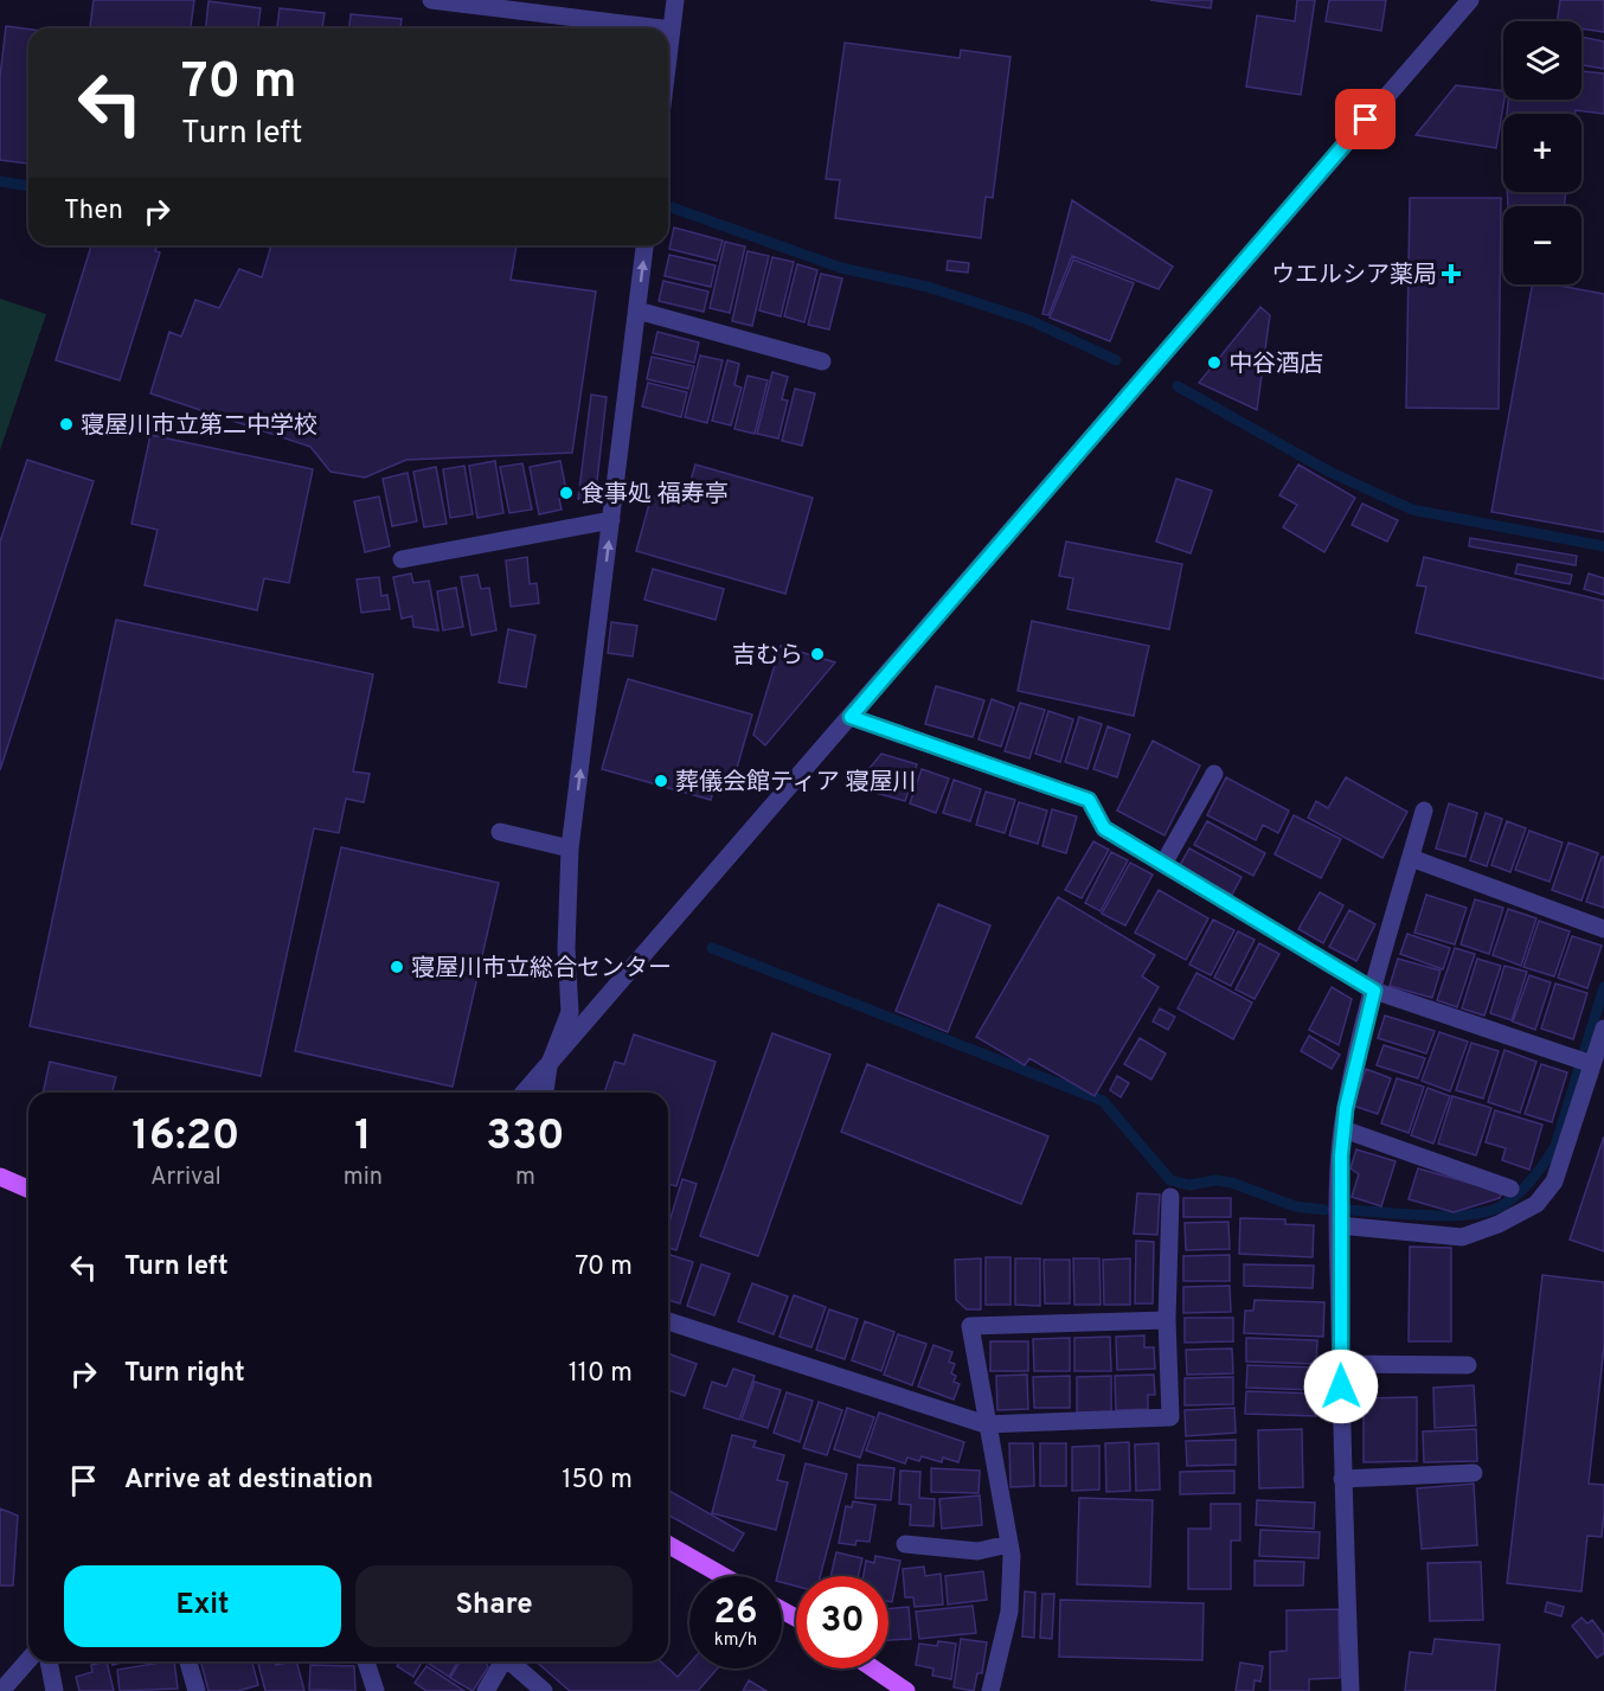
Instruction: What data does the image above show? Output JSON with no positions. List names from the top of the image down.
{
  "places": {
    "health": ["ウエルシア薬局"],
    "other": [
      "中谷酒店",
      "寝屋川市立第二中学校",
      "食事処 福寿亭",
      "吉むら",
      "葬儀会館ティア 寝屋川",
      "寝屋川市立総合センター"
    ]
  },
  "page": {
    "map_buttons": ["+", "−"],
    "turn": ["70 m", "Turn left"],
    "then": "Then",
    "eta": [
      "16:20",
      "Arrival",
      "1",
      "min",
      "330",
      "m"
    ],
    "list": [
      {
        "name": "Turn left",
        "value": "70 m"
      },
      {
        "name": "Turn right",
        "value": "110 m"
      },
      {
        "name": "Arrive at destination",
        "value": "150 m"
      }
    ],
    "buttons": ["Exit", "Share"],
    "speed": "26 km/h",
    "limit": "30"
  }
}
